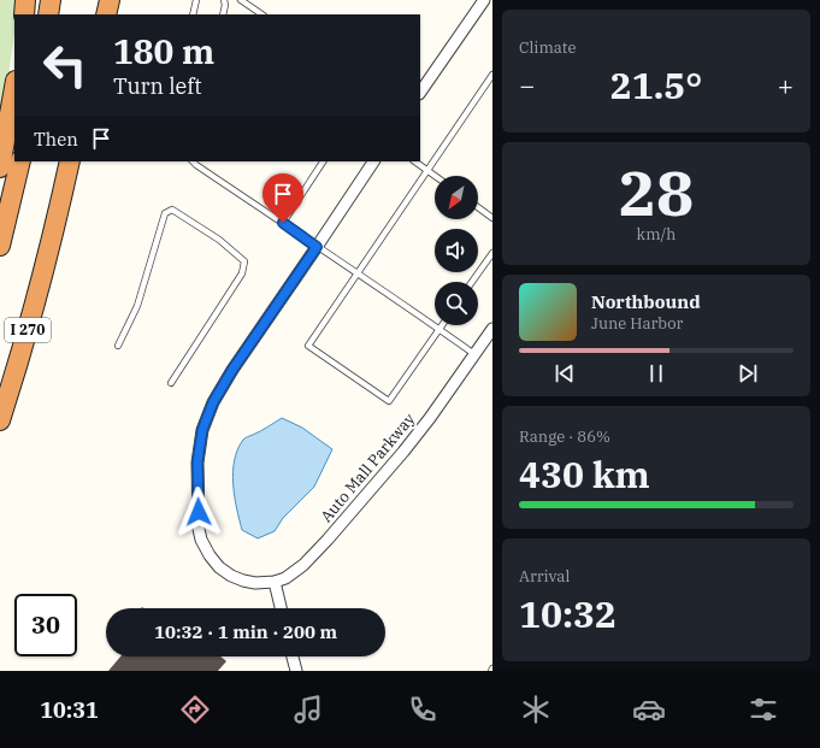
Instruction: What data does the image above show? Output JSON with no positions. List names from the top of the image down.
{
  "streets": {
    "highway": ["I 270"],
    "street": ["Auto Mall Parkway"]
  },
  "north": "bottom left",
  "page": {
    "tile": [
      "Climate",
      ["28", "km/h"],
      ["Range · 86%", "430 km"],
      ["Arrival", "10:32"]
    ],
    "turn": ["180 m", "Turn left"],
    "heat": ["−", "21.5°", "+"],
    "then": "Then",
    "song": ["Northbound", "June Harbor"],
    "limit": "30",
    "trip": "10:32 · 1 min · 200 m",
    "tabs": "10:31"
  }
}
